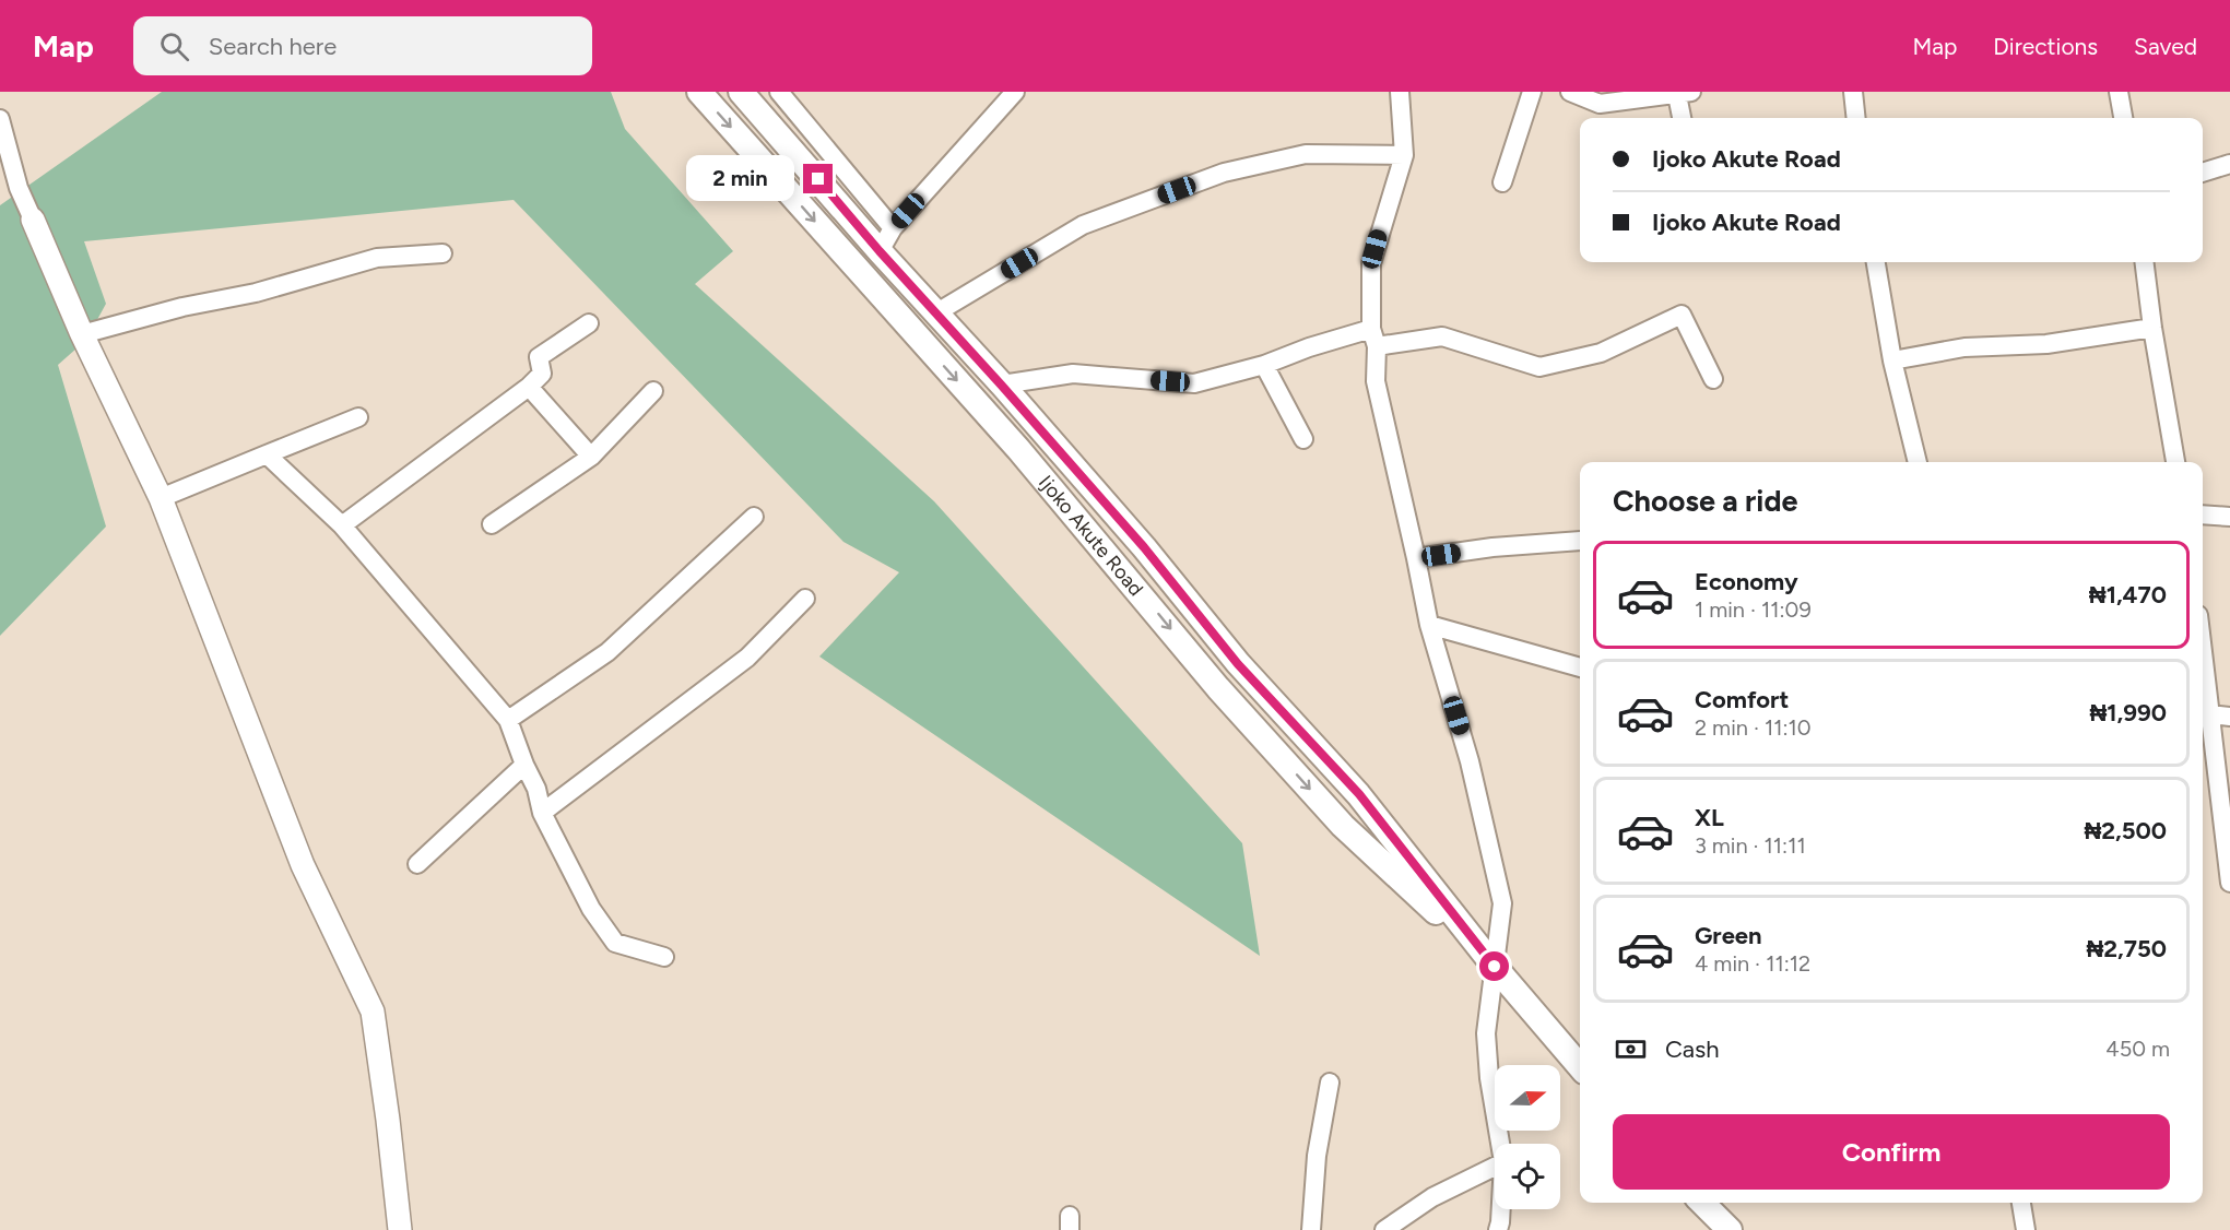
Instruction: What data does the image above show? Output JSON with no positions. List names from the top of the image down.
{
  "streets": {
    "main road": ["Ijoko Akute Road"]
  },
  "north": "right",
  "page": {
    "header": "Map",
    "search": "Search here",
    "nav": ["Map", "Directions", "Saved"],
    "banner": ["Ijoko Akute Road", "Ijoko Akute Road"],
    "bubble": "2 min",
    "heading": "Choose a ride",
    "list": [
      {
        "name": "Economy",
        "note": "1 min · 11:09",
        "value": "₦1,470"
      },
      {
        "name": "Comfort",
        "note": "2 min · 11:10",
        "value": "₦1,990"
      },
      {
        "name": "XL",
        "note": "3 min · 11:11",
        "value": "₦2,500"
      },
      {
        "name": "Green",
        "note": "4 min · 11:12",
        "value": "₦2,750"
      }
    ],
    "pay": ["Cash", "450 m"],
    "buttons": "Confirm"
  }
}
